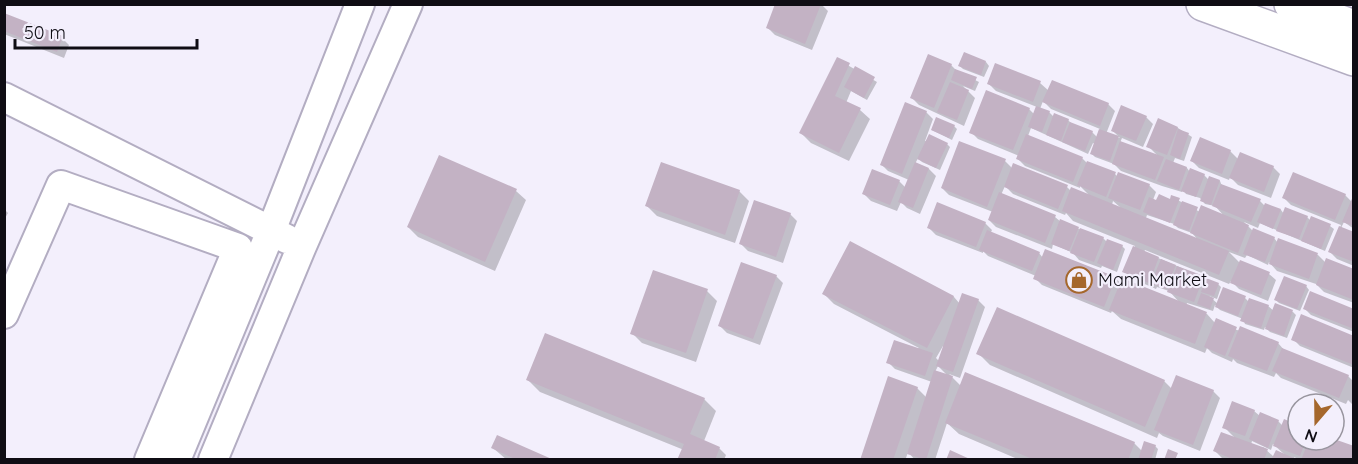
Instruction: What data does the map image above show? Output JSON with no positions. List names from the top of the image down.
{
  "places": {
    "shop": ["Mami Market"]
  },
  "scale_bar": "50 m",
  "north": "bottom"
}
